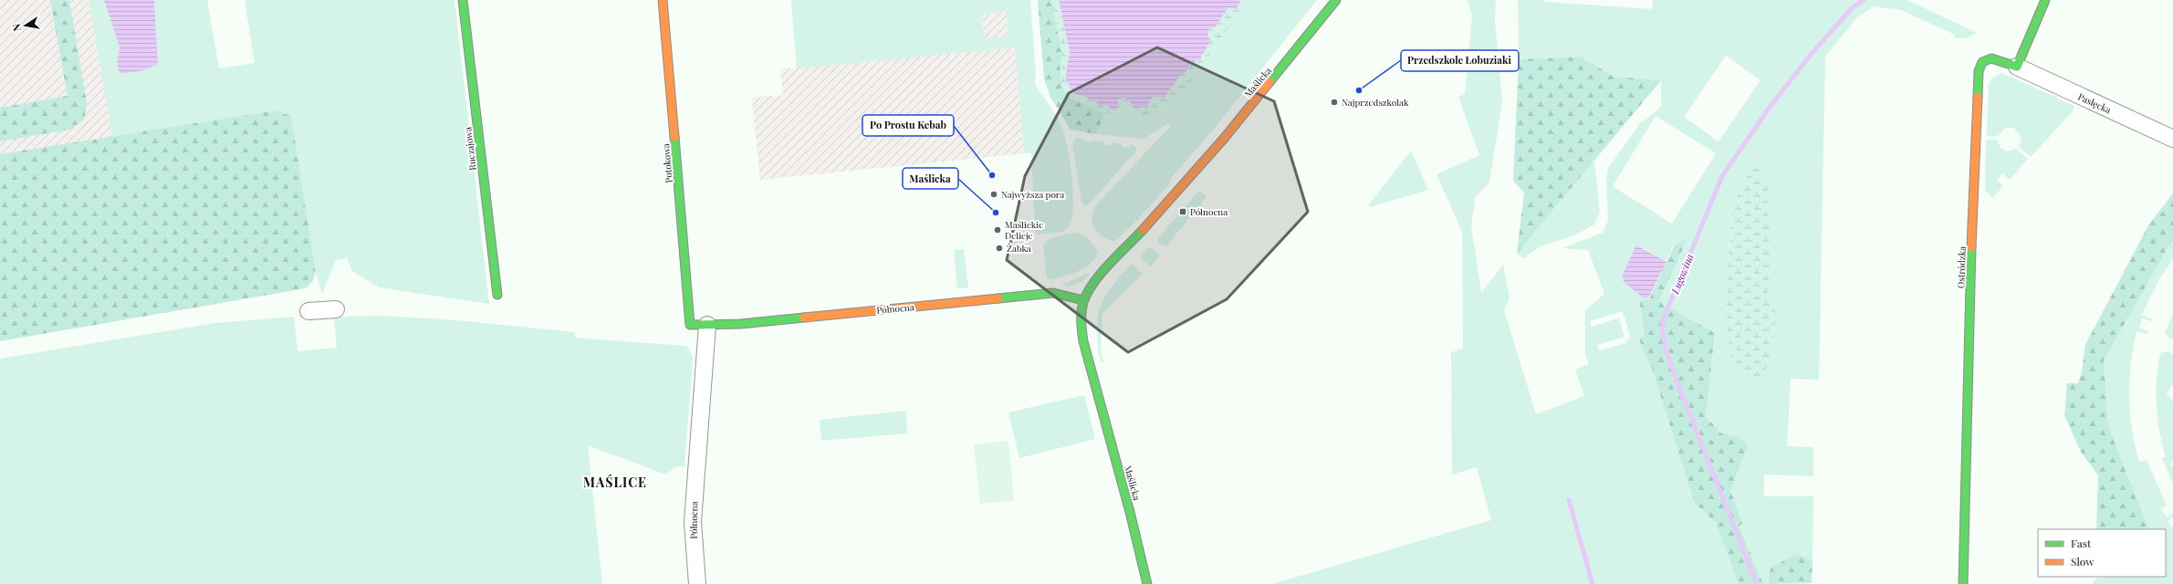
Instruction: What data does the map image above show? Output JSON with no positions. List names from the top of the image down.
{
  "streets": {
    "street": [
      "Maślicka",
      "Pasłęcka",
      "Ruczajowa",
      "Potokowa",
      "Ostródzka",
      "Północna"
    ]
  },
  "crossings": [
    ["Maślicka", "Północna"],
    ["Pasłęcka", "Ostródzka"],
    ["Potokowa", "Północna"]
  ],
  "districts": ["MAŚLICE"],
  "water": ["Ługowina"],
  "places": {
    "other": [
      "Przedszkole Łobuziaki",
      "Najprzedszkolak",
      "Po Prostu Kebab",
      "Najwyższa pora",
      "Maślicka",
      "Maślickie Delicje",
      "Żabka"
    ],
    "transit": ["Północna"]
  },
  "legend": ["Fast", "Slow"],
  "north": "left"
}
